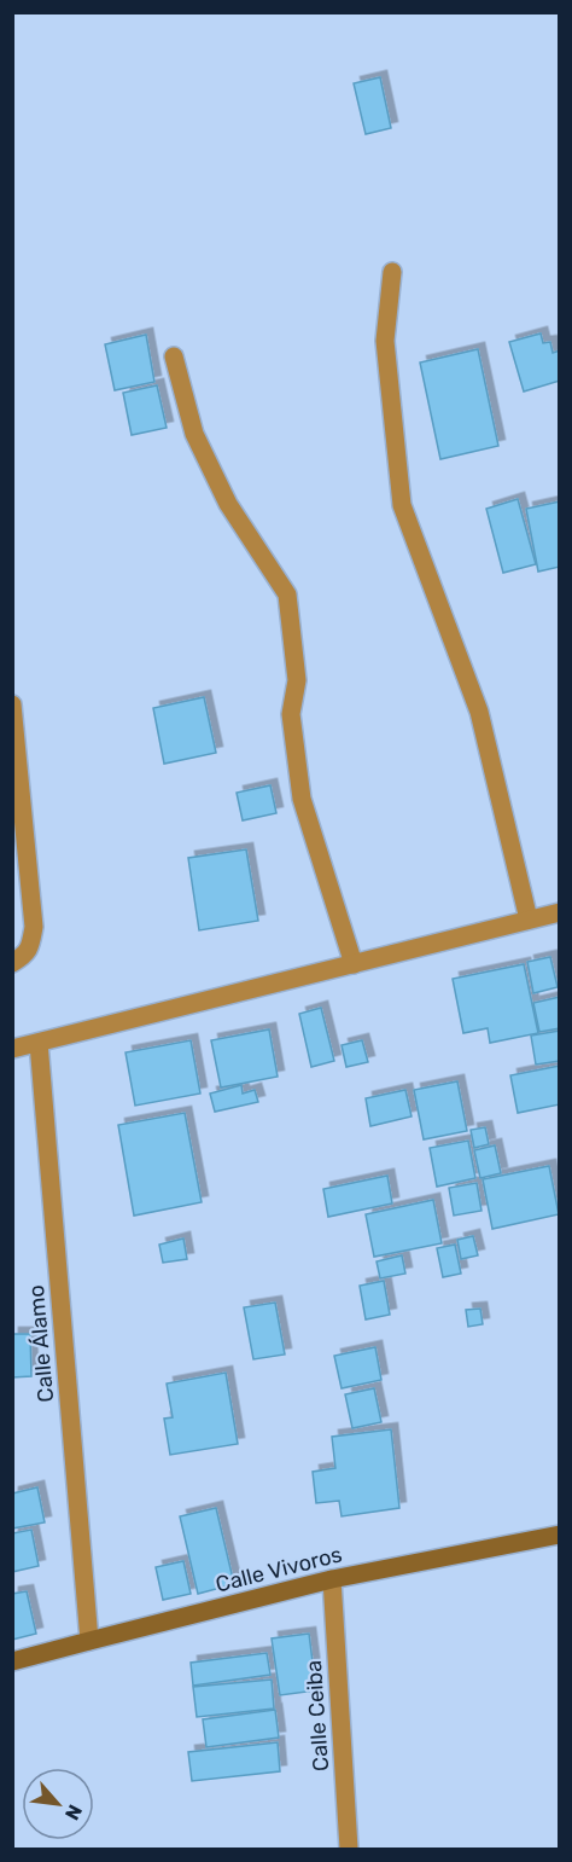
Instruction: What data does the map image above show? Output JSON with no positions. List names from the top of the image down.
{
  "streets": {
    "street": ["Calle Álamo", "Calle Vivoros", "Calle Ceiba"]
  },
  "crossings": [
    ["Calle Álamo", "Calle Vivoros"],
    ["Calle Vivoros", "Calle Ceiba"]
  ],
  "north": "bottom right"
}
